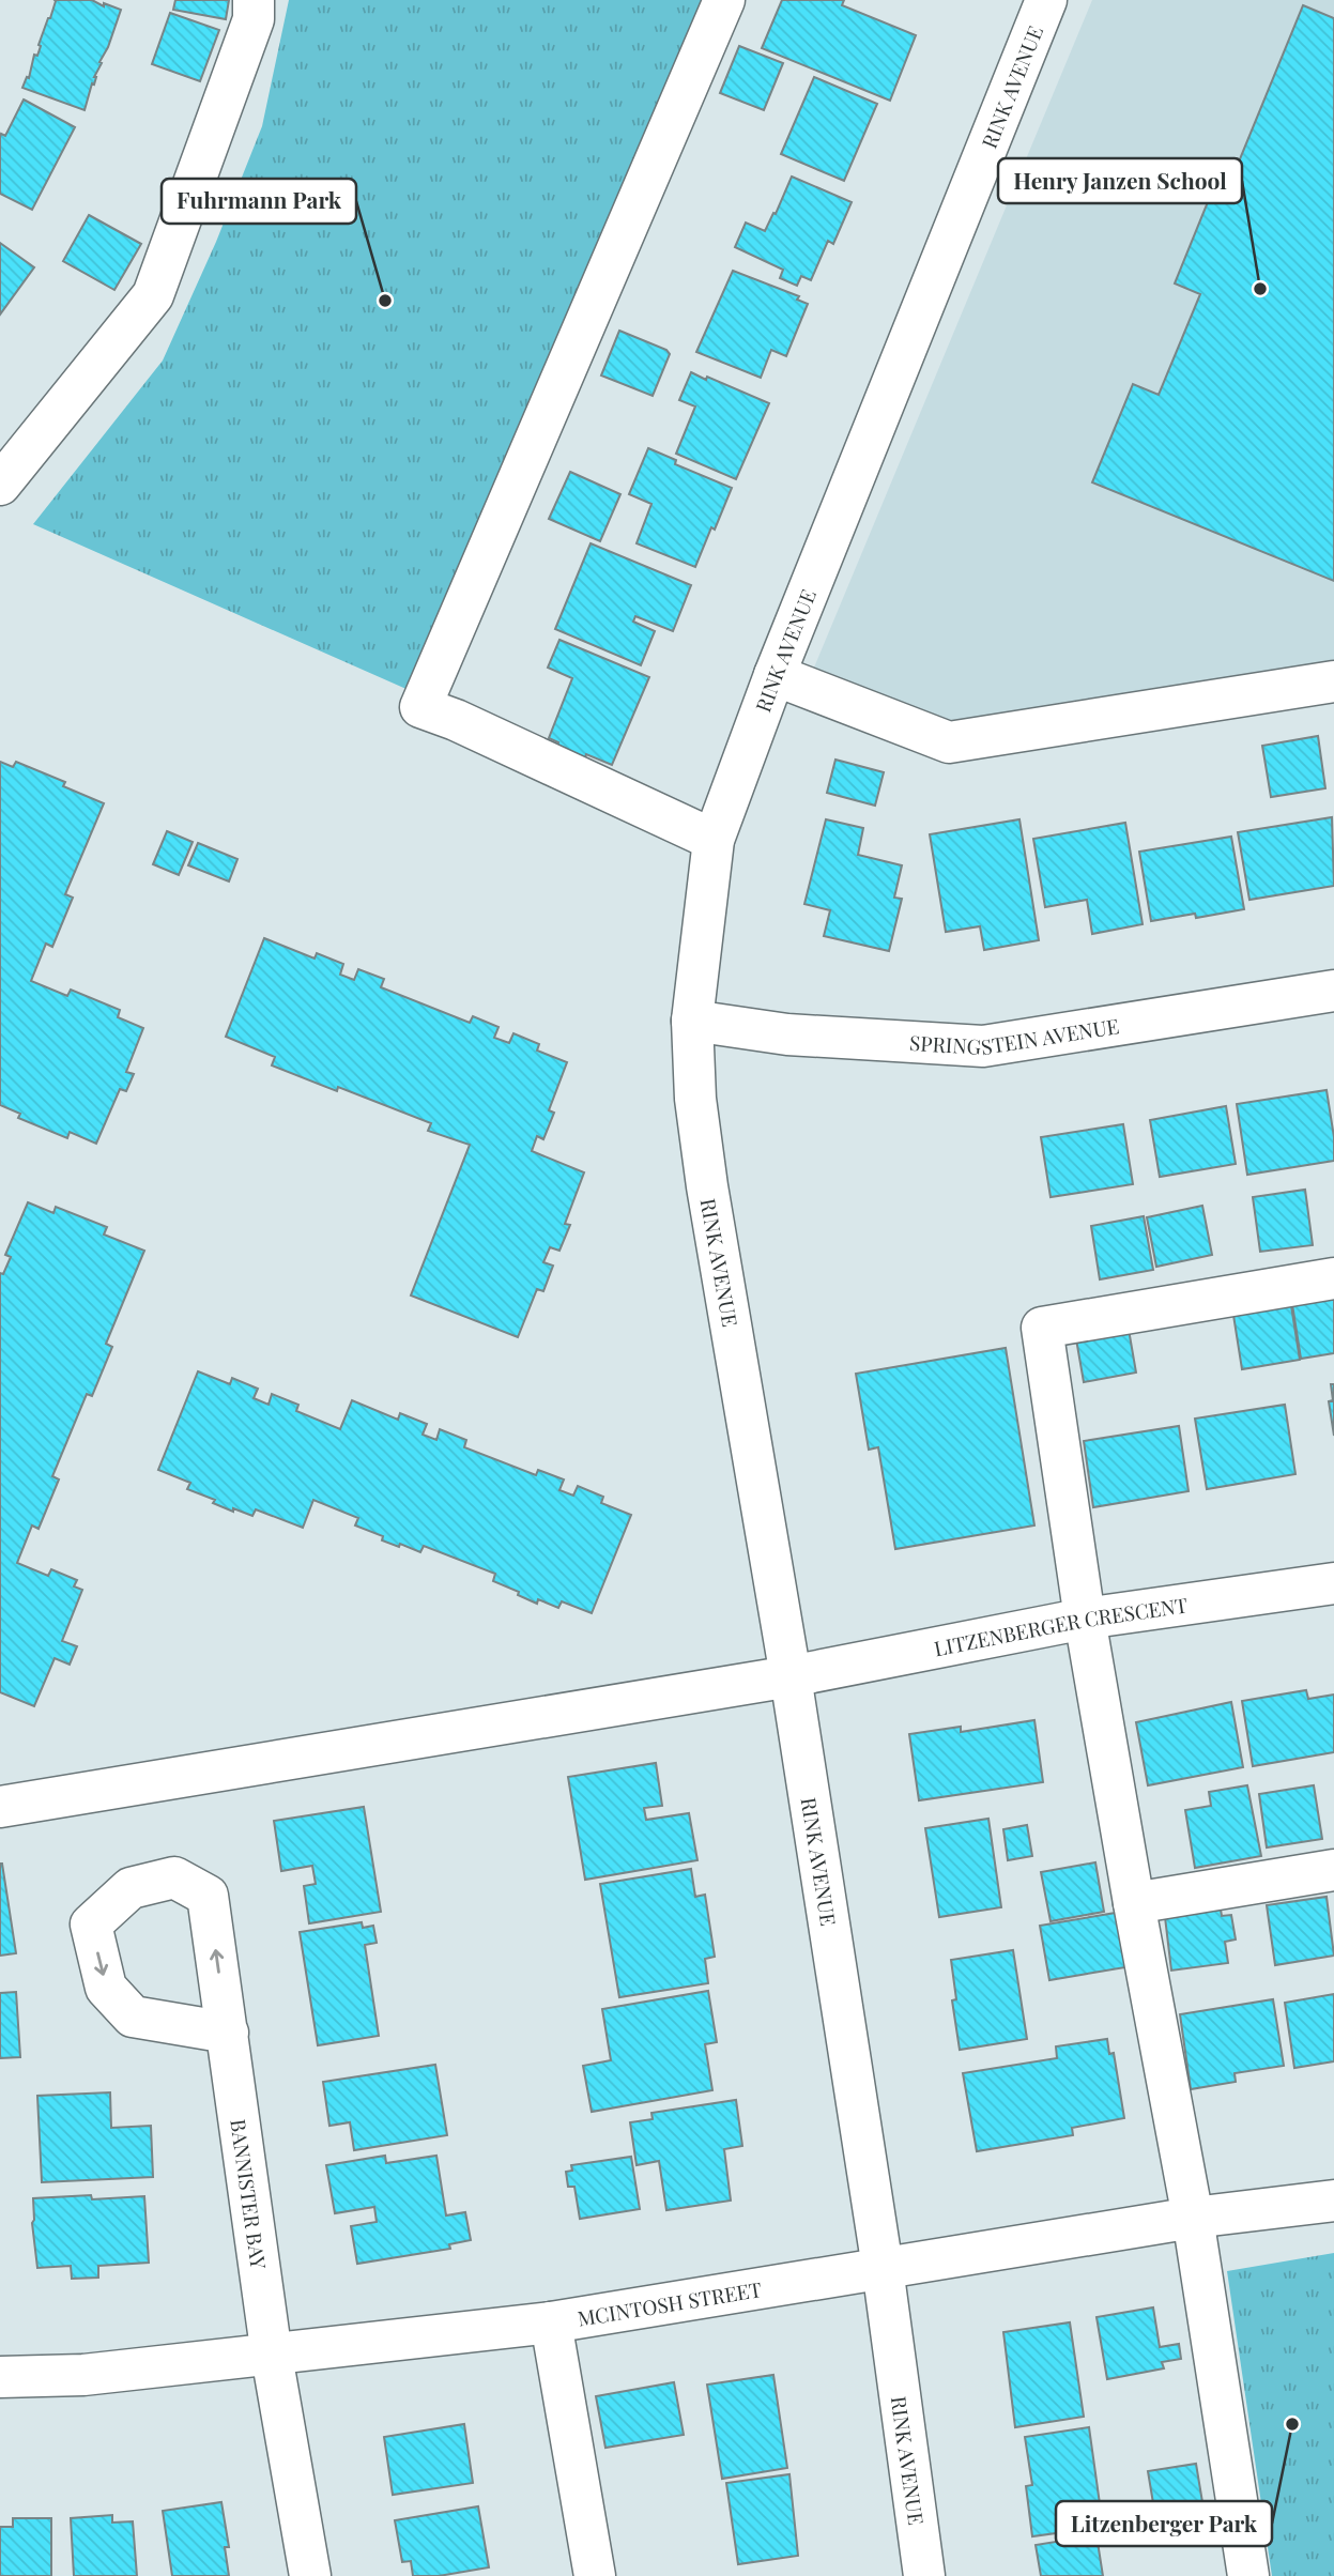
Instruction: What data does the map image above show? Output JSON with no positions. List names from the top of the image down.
{
  "streets": {
    "street": [
      "RINK AVENUE",
      "SPRINGSTEIN AVENUE",
      "LITZENBERGER CRESCENT",
      "BANNISTER BAY",
      "MCINTOSH STREET"
    ]
  },
  "crossings": [
    ["RINK AVENUE", "SPRINGSTEIN AVENUE"],
    ["RINK AVENUE", "LITZENBERGER CRESCENT"],
    ["RINK AVENUE", "MCINTOSH STREET"],
    ["BANNISTER BAY", "MCINTOSH STREET"]
  ],
  "places": ["Henry Janzen School", "Fuhrmann Park", "Litzenberger Park"]
}
